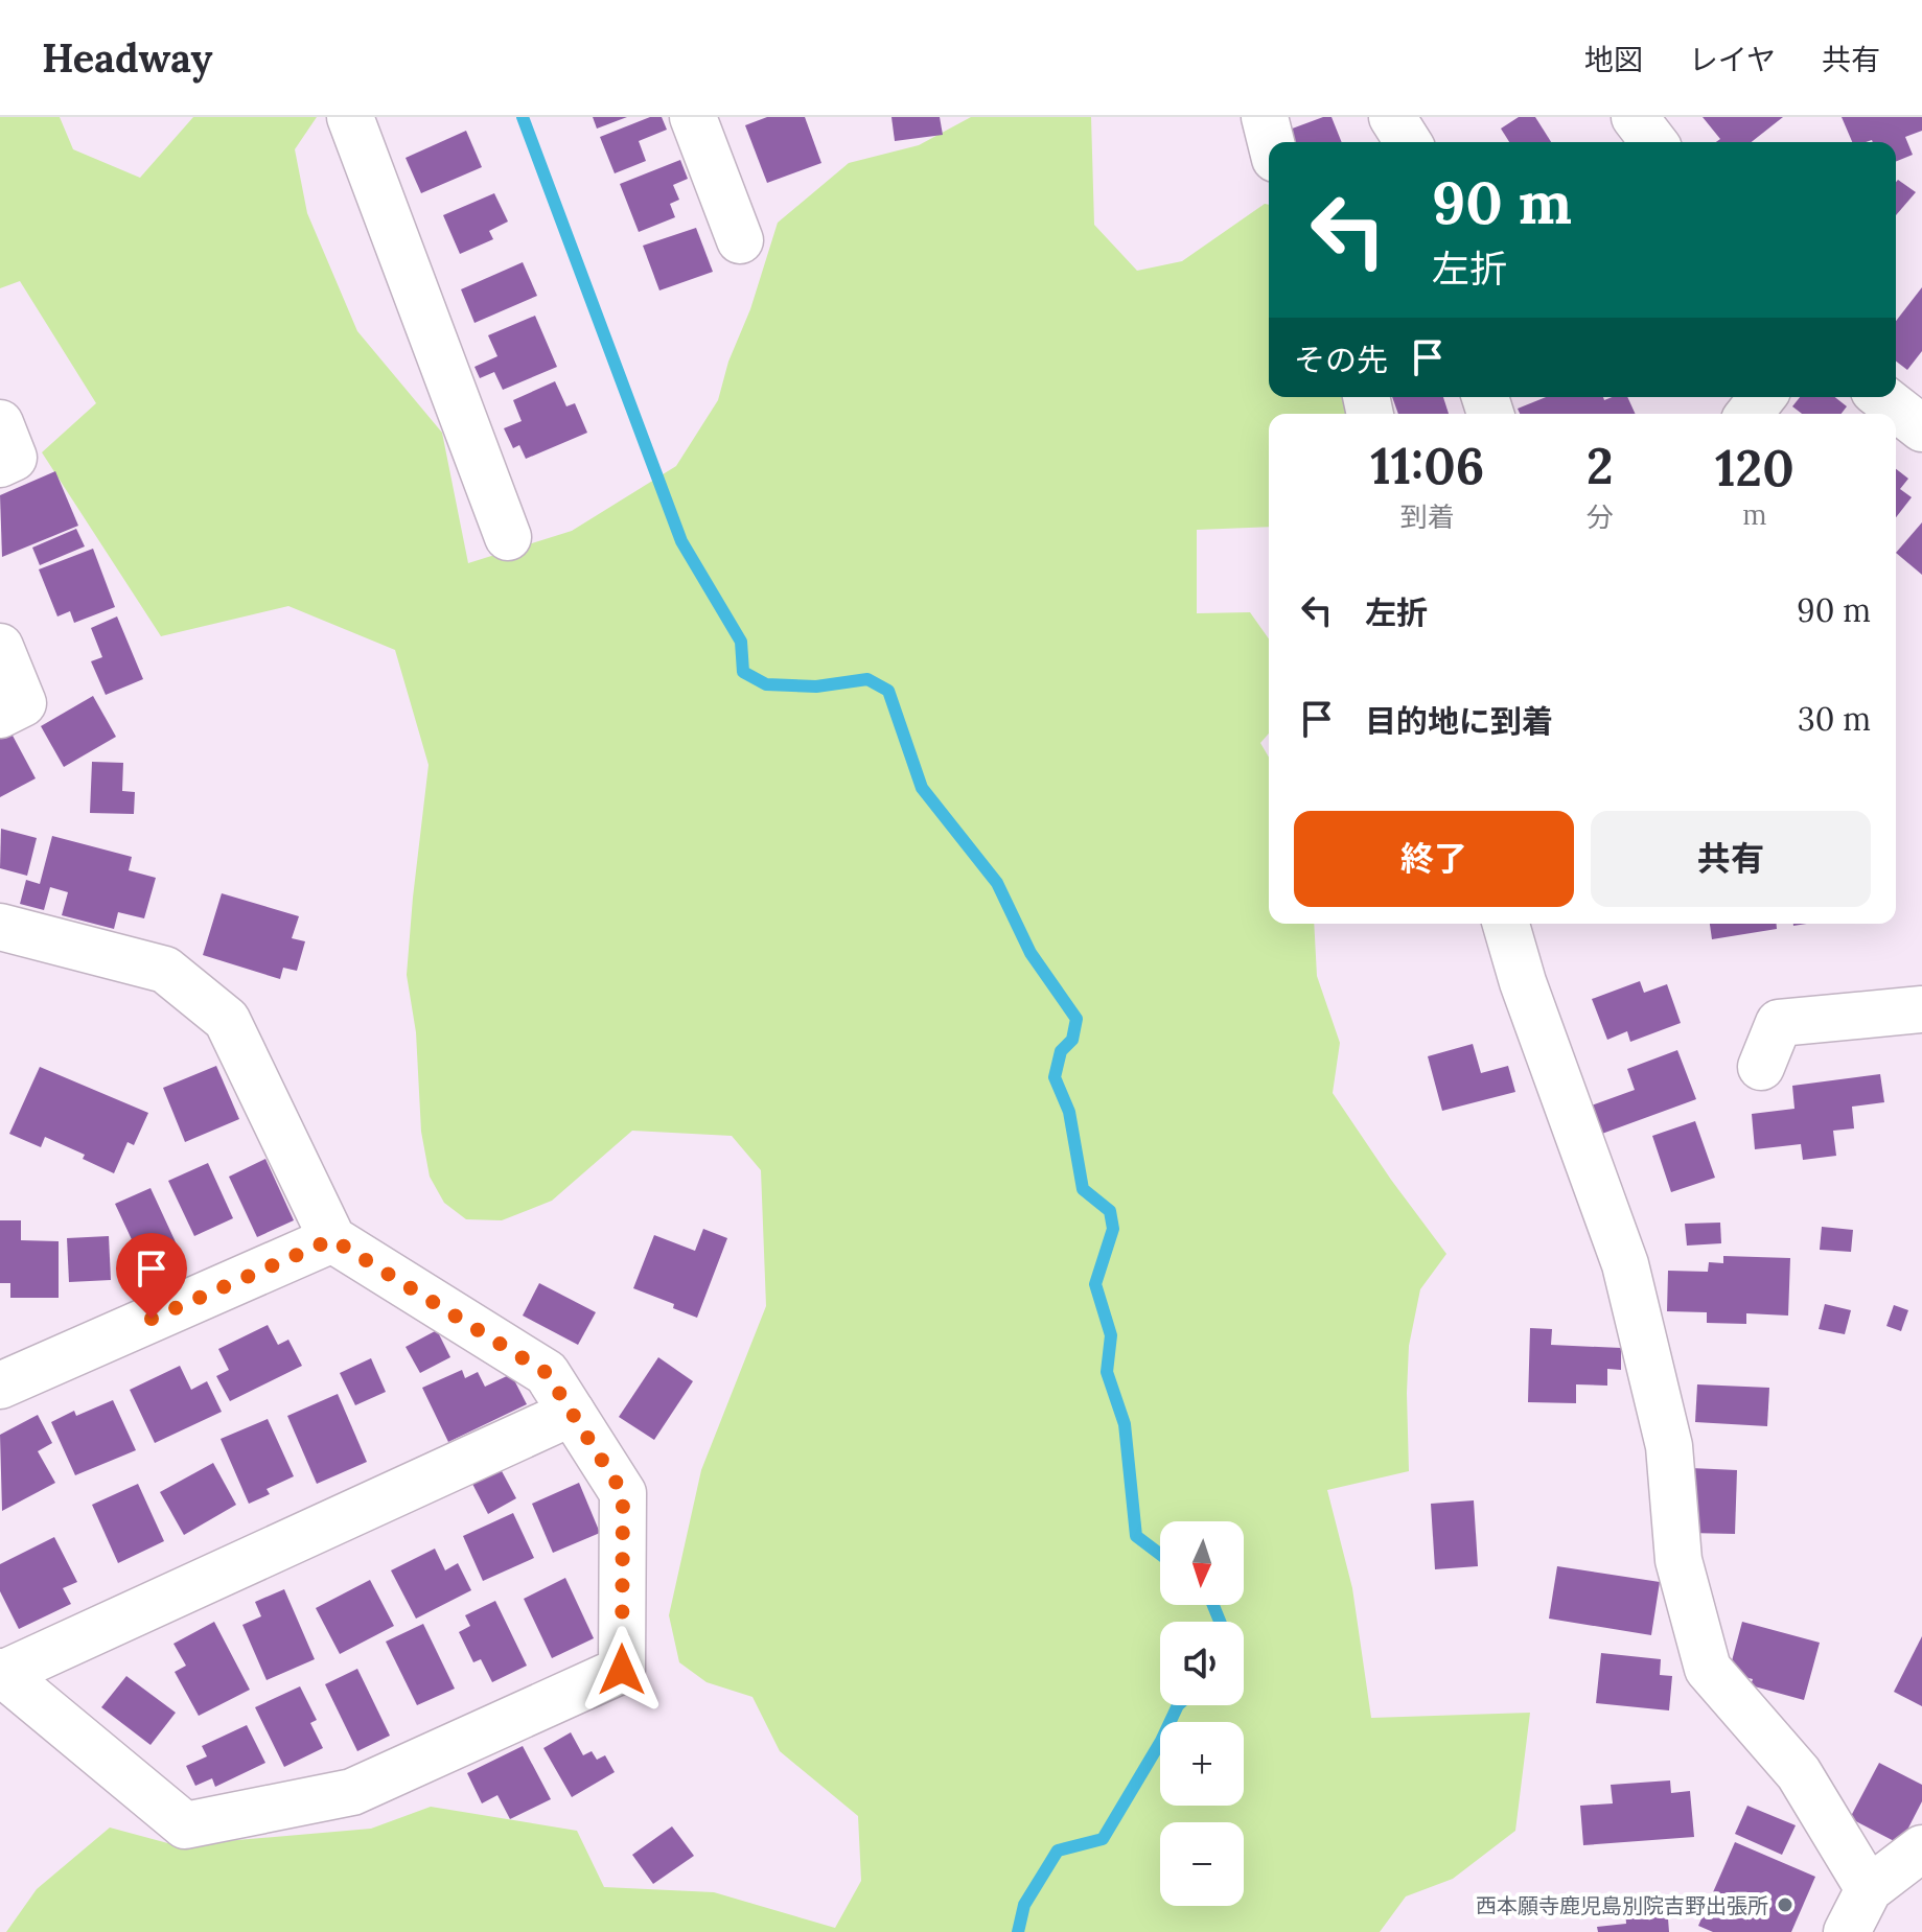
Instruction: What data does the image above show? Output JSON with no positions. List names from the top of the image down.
{
  "places": ["西本願寺鹿児島別院吉野出張所"],
  "north": "bottom",
  "page": {
    "header": "Headway",
    "nav": ["地図", "レイヤ", "共有"],
    "turn": ["90 m", "左折"],
    "then": "その先",
    "eta": [
      "11:06",
      "到着",
      "2",
      "分",
      "120",
      "m"
    ],
    "list": [
      {
        "name": "左折",
        "value": "90 m"
      },
      {
        "name": "目的地に到着",
        "value": "30 m"
      }
    ],
    "buttons": ["終了", "共有"],
    "map_buttons": ["+", "−"]
  }
}
